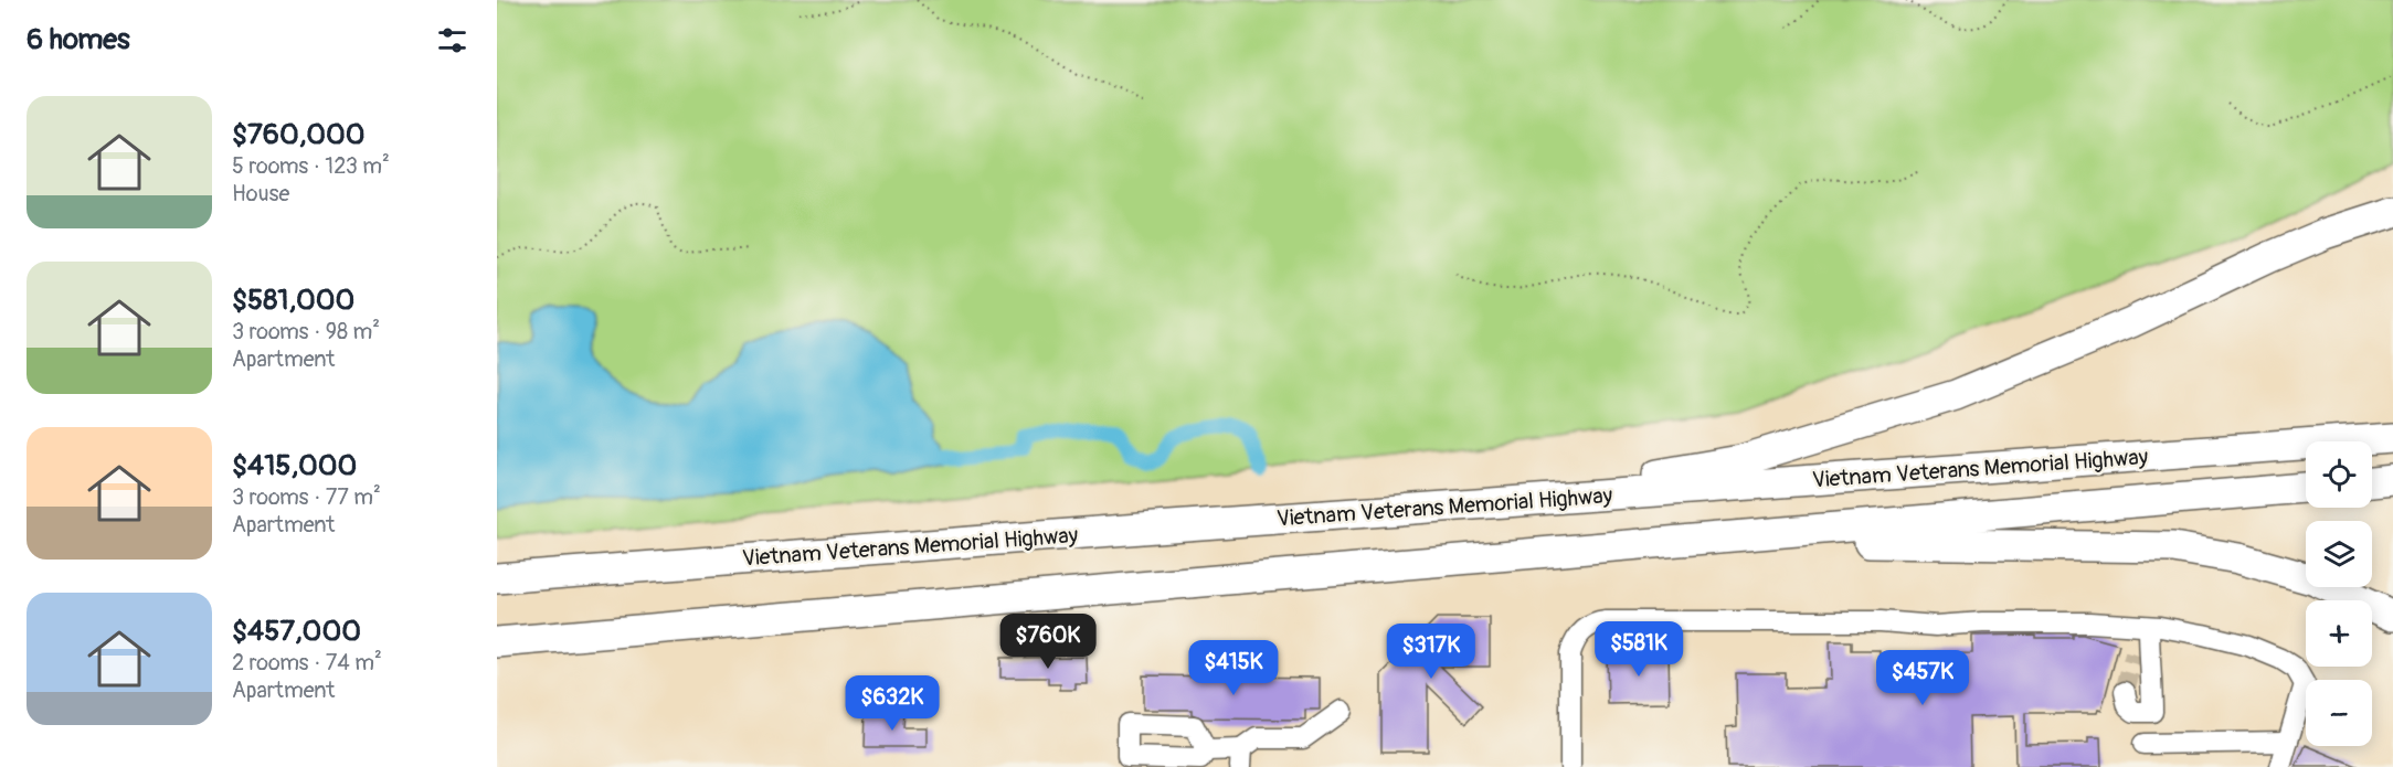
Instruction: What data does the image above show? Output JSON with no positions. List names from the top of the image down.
{
  "streets": {
    "highway": ["Vietnam Veterans Memorial Highway"]
  },
  "page": {
    "heading": "6 homes",
    "list": [
      {
        "name": "$760,000",
        "note": "5 rooms · 123 m² · House"
      },
      {
        "name": "$581,000",
        "note": "3 rooms · 98 m² · Apartment"
      },
      {
        "name": "$415,000",
        "note": "3 rooms · 77 m² · Apartment"
      },
      {
        "name": "$457,000",
        "note": "2 rooms · 74 m² · Apartment"
      }
    ],
    "map_buttons": ["+", "−"],
    "price": [
      "$760K",
      "$581K",
      "$317K",
      "$415K",
      "$457K",
      "$632K"
    ]
  }
}
